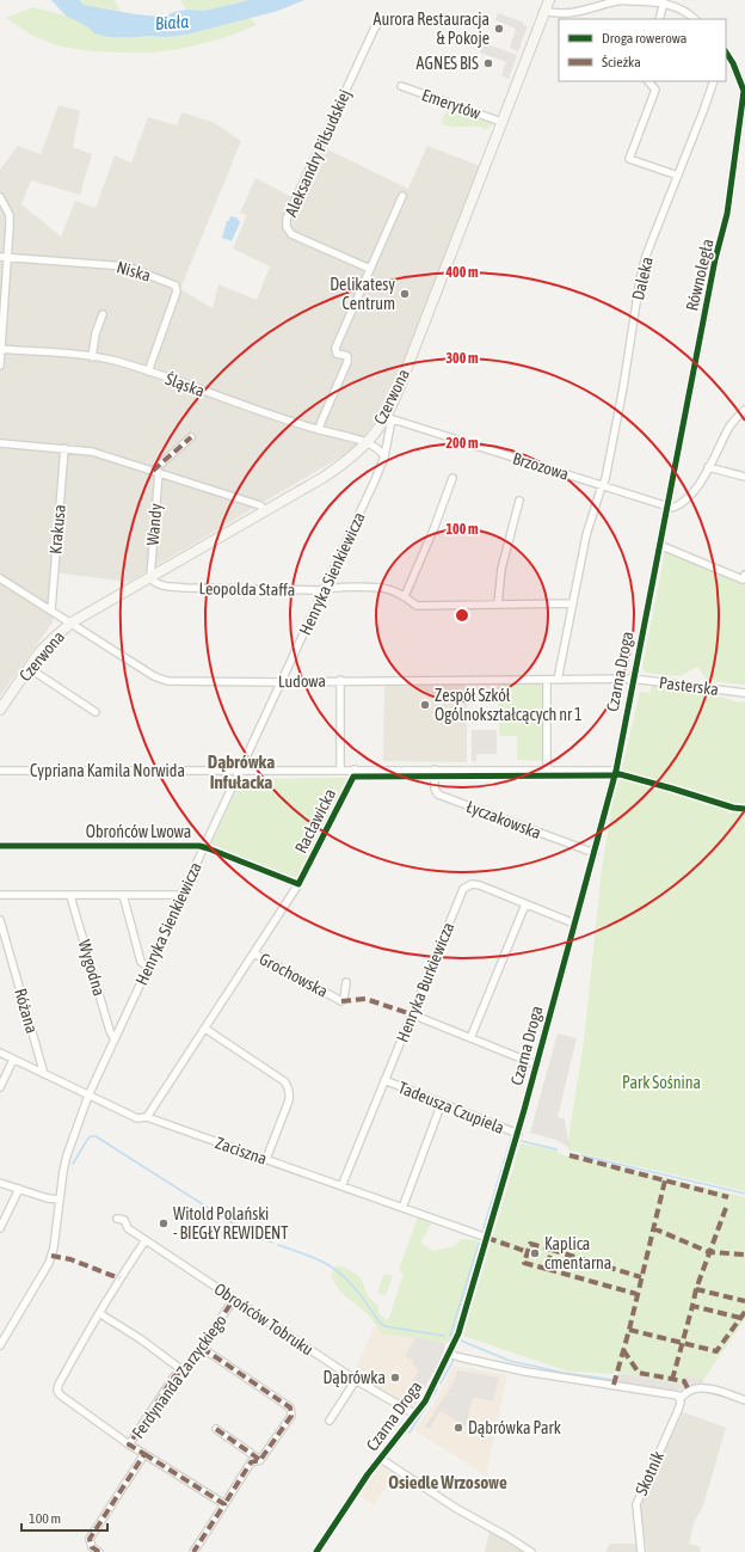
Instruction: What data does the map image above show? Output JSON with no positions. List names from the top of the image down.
{
  "streets": {
    "main road": ["Czerwona"],
    "street": [
      "Emerytów",
      "Aleksandry Piłsudskiej",
      "Niska",
      "Równoległa",
      "Daleka",
      "Śląska",
      "Brzozowa",
      "Wandy",
      "Krakusa",
      "Henryka Sienkiewicza",
      "Leopolda Staffa",
      "Czarna Droga",
      "Ludowa",
      "Pasterska",
      "Cypriana Kamila Norwida",
      "Łyczakowska",
      "Racławicka",
      "Obrońców Lwowa",
      "Wygodna",
      "Grochowska",
      "Henryka Burkiewicza",
      "Różana",
      "Tadeusza Czupiela",
      "Zaciszna",
      "Obrońców Tobruku",
      "Ferdynanda Zarzyckiego",
      "Skotnik"
    ]
  },
  "crossings": [
    ["Emerytów", "Czerwona"],
    ["Niska", "Śląska"],
    ["Równoległa", "Brzozowa"],
    ["Równoległa", "Czarna Droga"],
    ["Daleka", "Brzozowa"],
    ["Daleka", "Leopolda Staffa"],
    ["Daleka", "Ludowa"],
    ["Śląska", "Czerwona"],
    ["Czerwona", "Brzozowa"],
    ["Czerwona", "Wandy"],
    ["Czerwona", "Henryka Sienkiewicza"],
    ["Czerwona", "Leopolda Staffa"],
    ["Czerwona", "Ludowa"],
    ["Brzozowa", "Henryka Sienkiewicza"],
    ["Brzozowa", "Czarna Droga"],
    ["Wandy", "Leopolda Staffa"],
    ["Krakusa", "Ludowa"],
    ["Henryka Sienkiewicza", "Leopolda Staffa"],
    ["Henryka Sienkiewicza", "Ludowa"],
    ["Henryka Sienkiewicza", "Cypriana Kamila Norwida"],
    ["Henryka Sienkiewicza", "Obrońców Lwowa"],
    ["Henryka Sienkiewicza", "Wygodna"],
    ["Henryka Sienkiewicza", "Zaciszna"],
    ["Czarna Droga", "Ludowa"],
    ["Czarna Droga", "Pasterska"],
    ["Czarna Droga", "Cypriana Kamila Norwida"],
    ["Czarna Droga", "Łyczakowska"],
    ["Czarna Droga", "Henryka Burkiewicza"],
    ["Czarna Droga", "Tadeusza Czupiela"],
    ["Czarna Droga", "Zaciszna"],
    ["Czarna Droga", "Obrońców Tobruku"],
    ["Ludowa", "Pasterska"],
    ["Cypriana Kamila Norwida", "Łyczakowska"],
    ["Cypriana Kamila Norwida", "Racławicka"],
    ["Racławicka", "Obrońców Lwowa"],
    ["Racławicka", "Grochowska"],
    ["Racławicka", "Zaciszna"],
    ["Henryka Burkiewicza", "Tadeusza Czupiela"],
    ["Henryka Burkiewicza", "Zaciszna"],
    ["Różana", "Zaciszna"],
    ["Obrońców Tobruku", "Ferdynanda Zarzyckiego"]
  ],
  "districts": ["Dąbrówka Infułacka", "Osiedle Wrzosowe"],
  "water": ["Biała"],
  "parks": ["Park Sośnina"],
  "places": [
    "Aurora Restauracja & Pokoje",
    "AGNES BIS",
    "Delikatesy Centrum",
    "Zespół Szkół Ogólnokształcących nr 1",
    "Witold Polański - BIEGŁY REWIDENT",
    "Kaplica cmentarna",
    "Dąbrówka",
    "Dąbrówka Park"
  ],
  "legend": ["Droga rowerowa", "Ścieżka"],
  "scale_bar": "100 m",
  "rings": [
    "400 m",
    "300 m",
    "200 m",
    "100 m"
  ]
}
